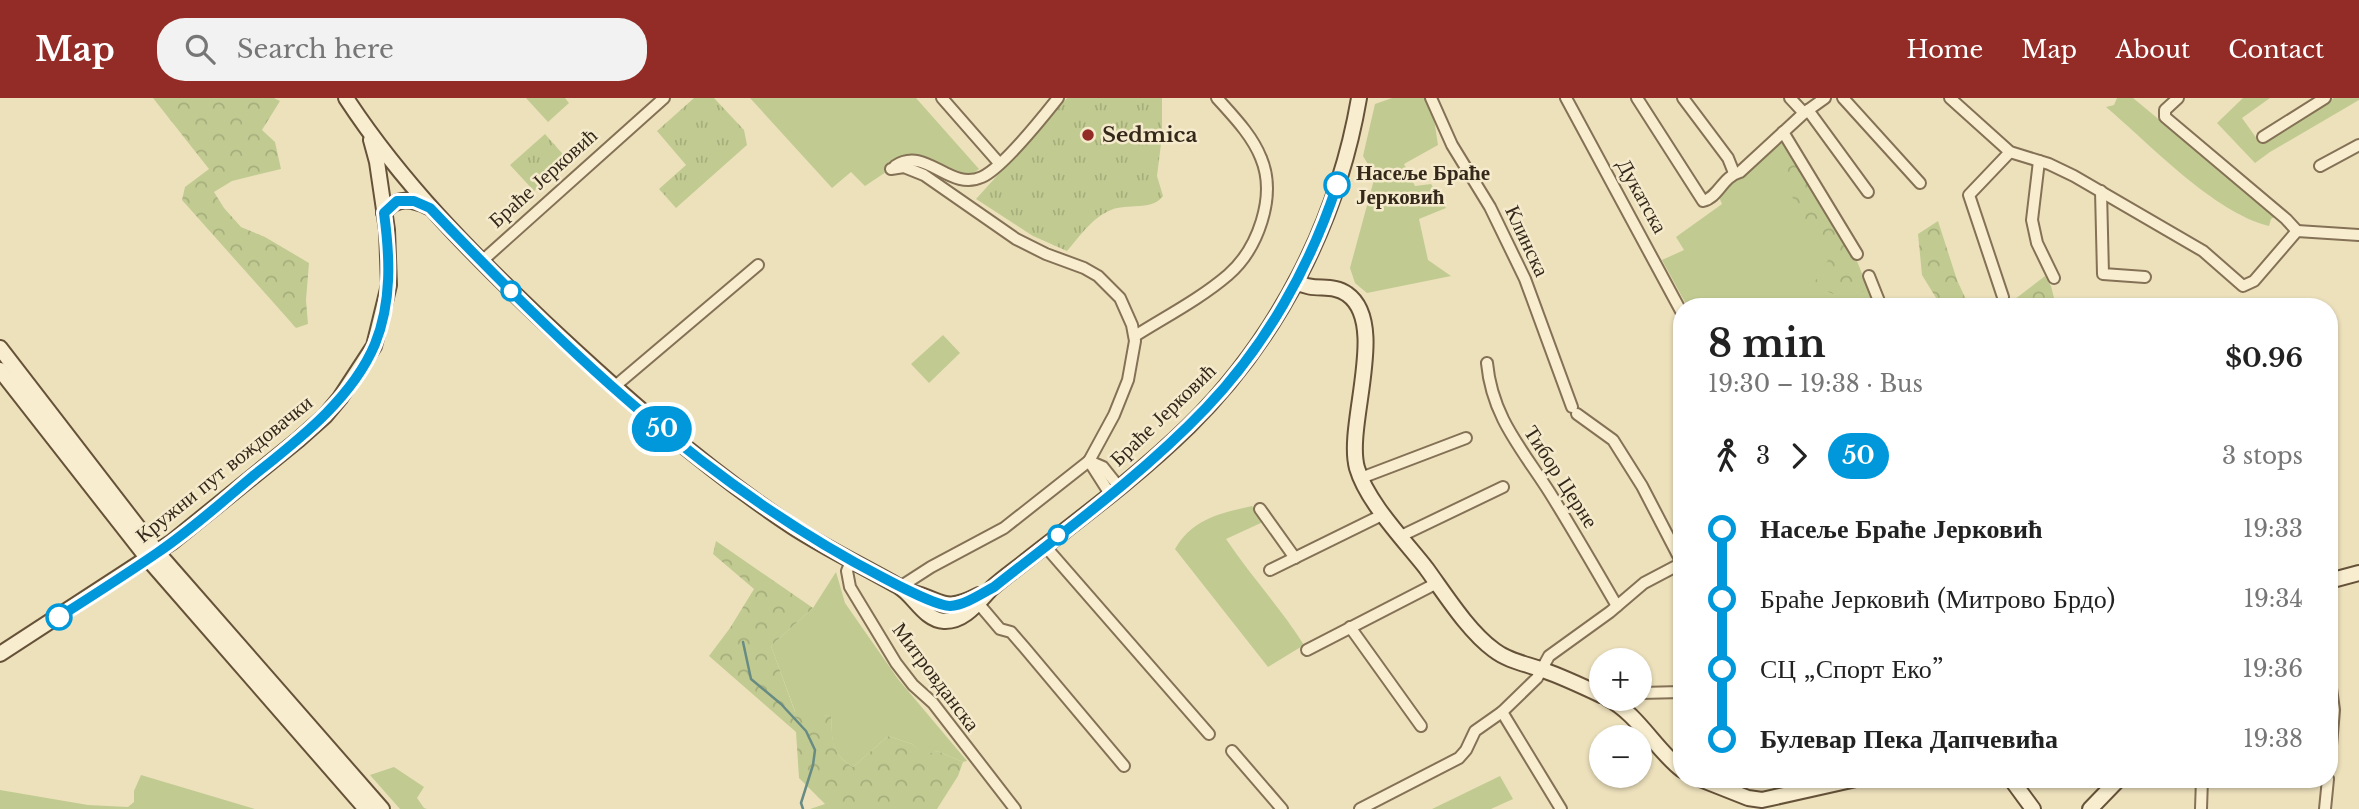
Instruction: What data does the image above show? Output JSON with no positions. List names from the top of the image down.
{
  "streets": {
    "street": [
      "Браће Јерковић",
      "Дукатска",
      "Клинска",
      "Кружни пут вождовачки",
      "Тибор Церне",
      "Митровданска"
    ]
  },
  "crossings": [
    ["Браће Јерковић", "Кружни пут вождовачки"],
    ["Браће Јерковић", "Митровданска"]
  ],
  "places": ["Sedmica", "Насеље Браће Јерковић"],
  "lines": ["bus line 50"],
  "page": {
    "header": "Map",
    "search": "Search here",
    "nav": [
      "Home",
      "Map",
      "About",
      "Contact"
    ],
    "on_map": "50",
    "heading": ["8 min", "19:30 – 19:38 · Bus", "$0.96"],
    "legs": ["3", "50", "3 stops"],
    "list": [
      {
        "name": "Насеље Браће Јерковић",
        "value": "19:33"
      },
      {
        "name": "Браће Јерковић (Митрово Брдо)",
        "value": "19:34"
      },
      {
        "name": "СЦ „Спорт Еко”",
        "value": "19:36"
      },
      {
        "name": "Булевар Пека Дапчевића",
        "value": "19:38"
      }
    ],
    "map_buttons": ["+", "−"]
  }
}
